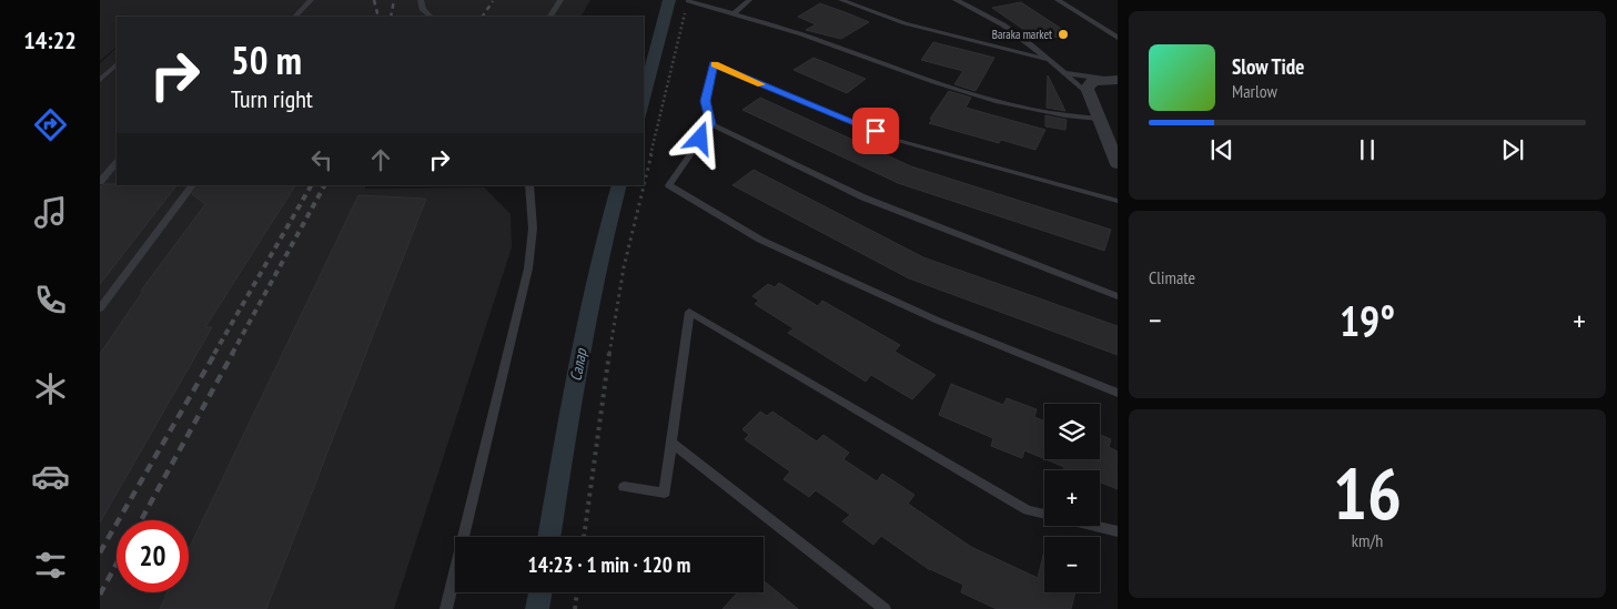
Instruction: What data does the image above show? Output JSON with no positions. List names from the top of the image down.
{
  "water": ["Салар"],
  "places": ["Baraka market"],
  "page": {
    "tabs": "14:22",
    "turn": ["50 m", "Turn right"],
    "song": ["Slow Tide", "Marlow"],
    "tile": [
      "Climate",
      ["16", "km/h"]
    ],
    "heat": ["−", "19°", "+"],
    "map_buttons": ["+", "−"],
    "limit": "20",
    "trip": "14:23 · 1 min · 120 m"
  }
}
